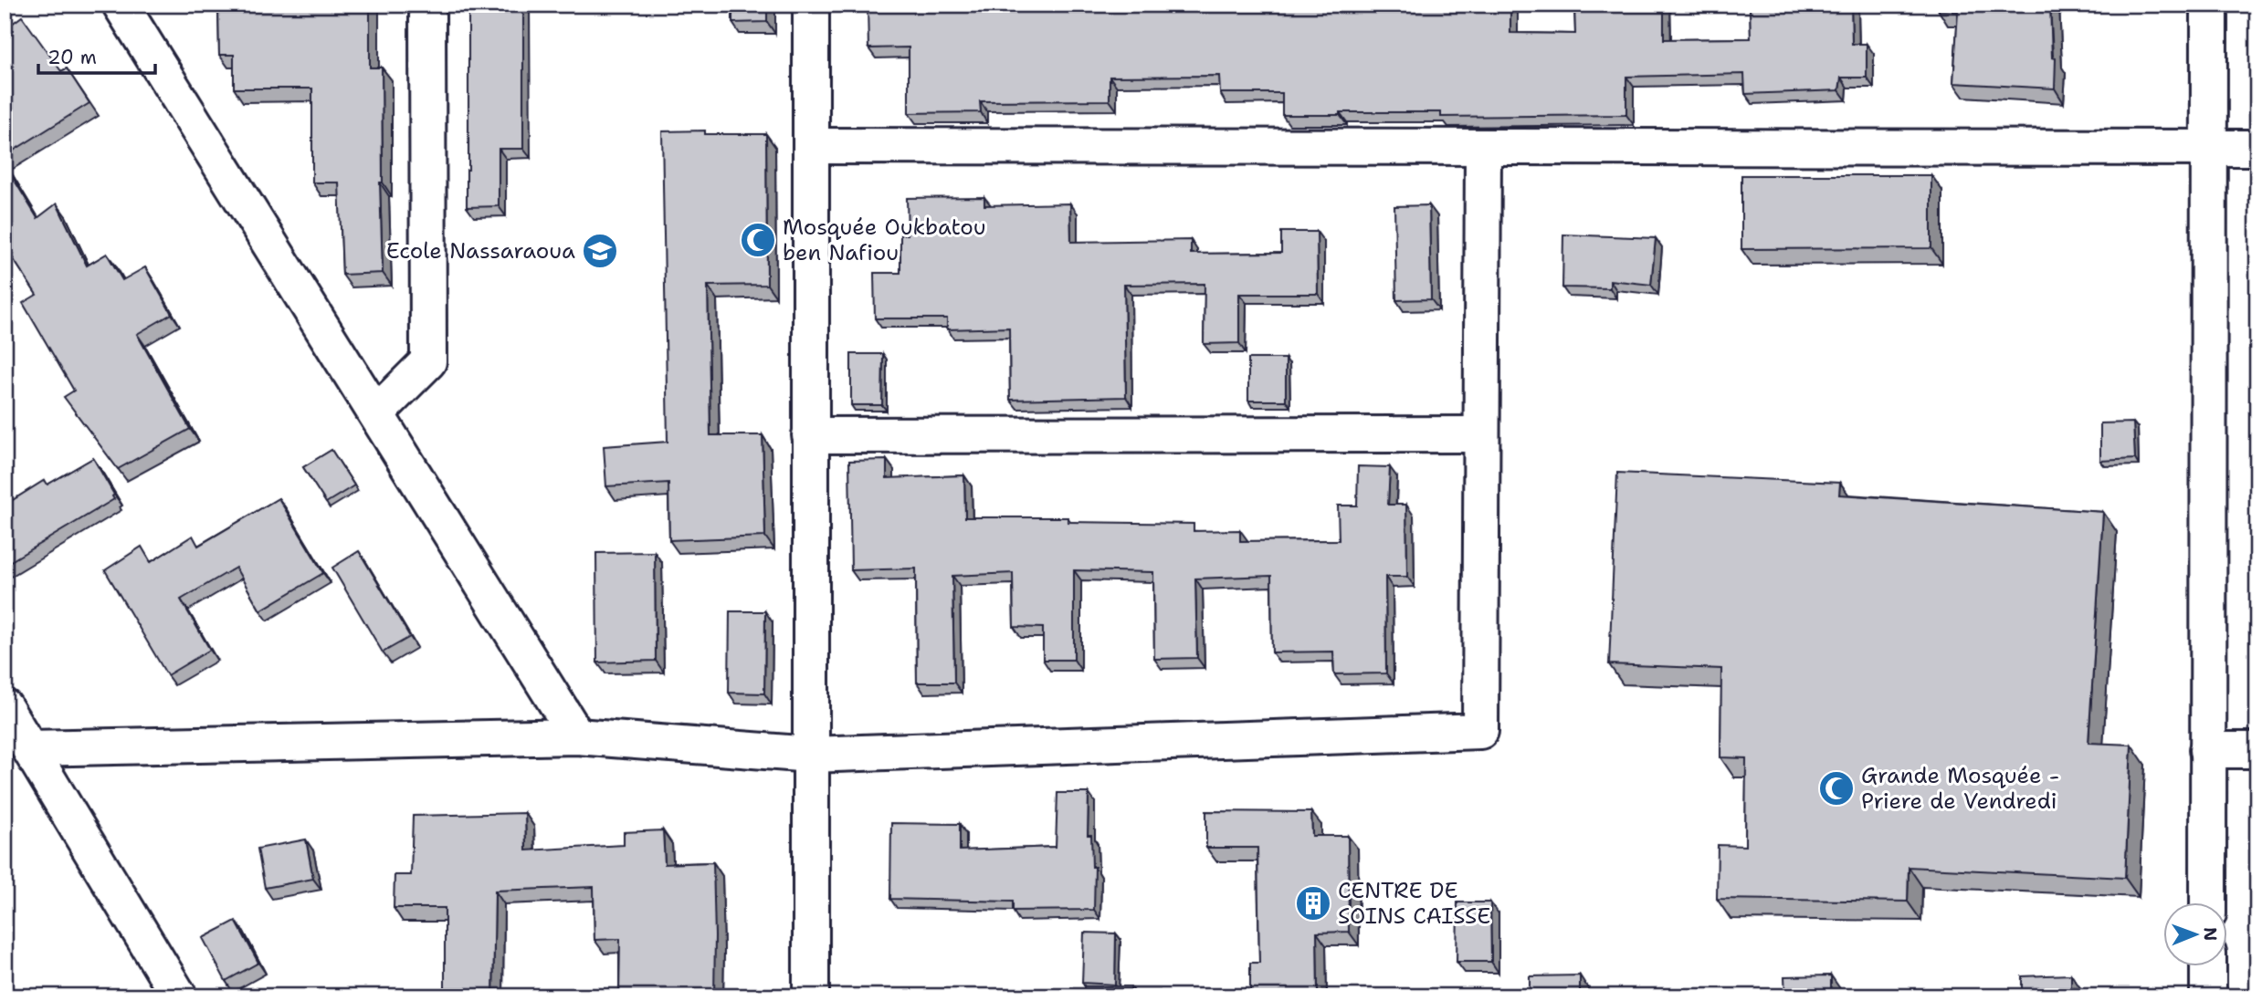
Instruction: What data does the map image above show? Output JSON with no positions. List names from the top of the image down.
{
  "places": {
    "mosque": ["Mosquée Oukbatou ben Nafiou", "Grande Mosquée - Priere de Vendredi"],
    "school or university": ["Ecole Nassaraoua"],
    "building": ["CENTRE DE SOINS CAISSE"]
  },
  "scale_bar": "20 m",
  "north": "right"
}
